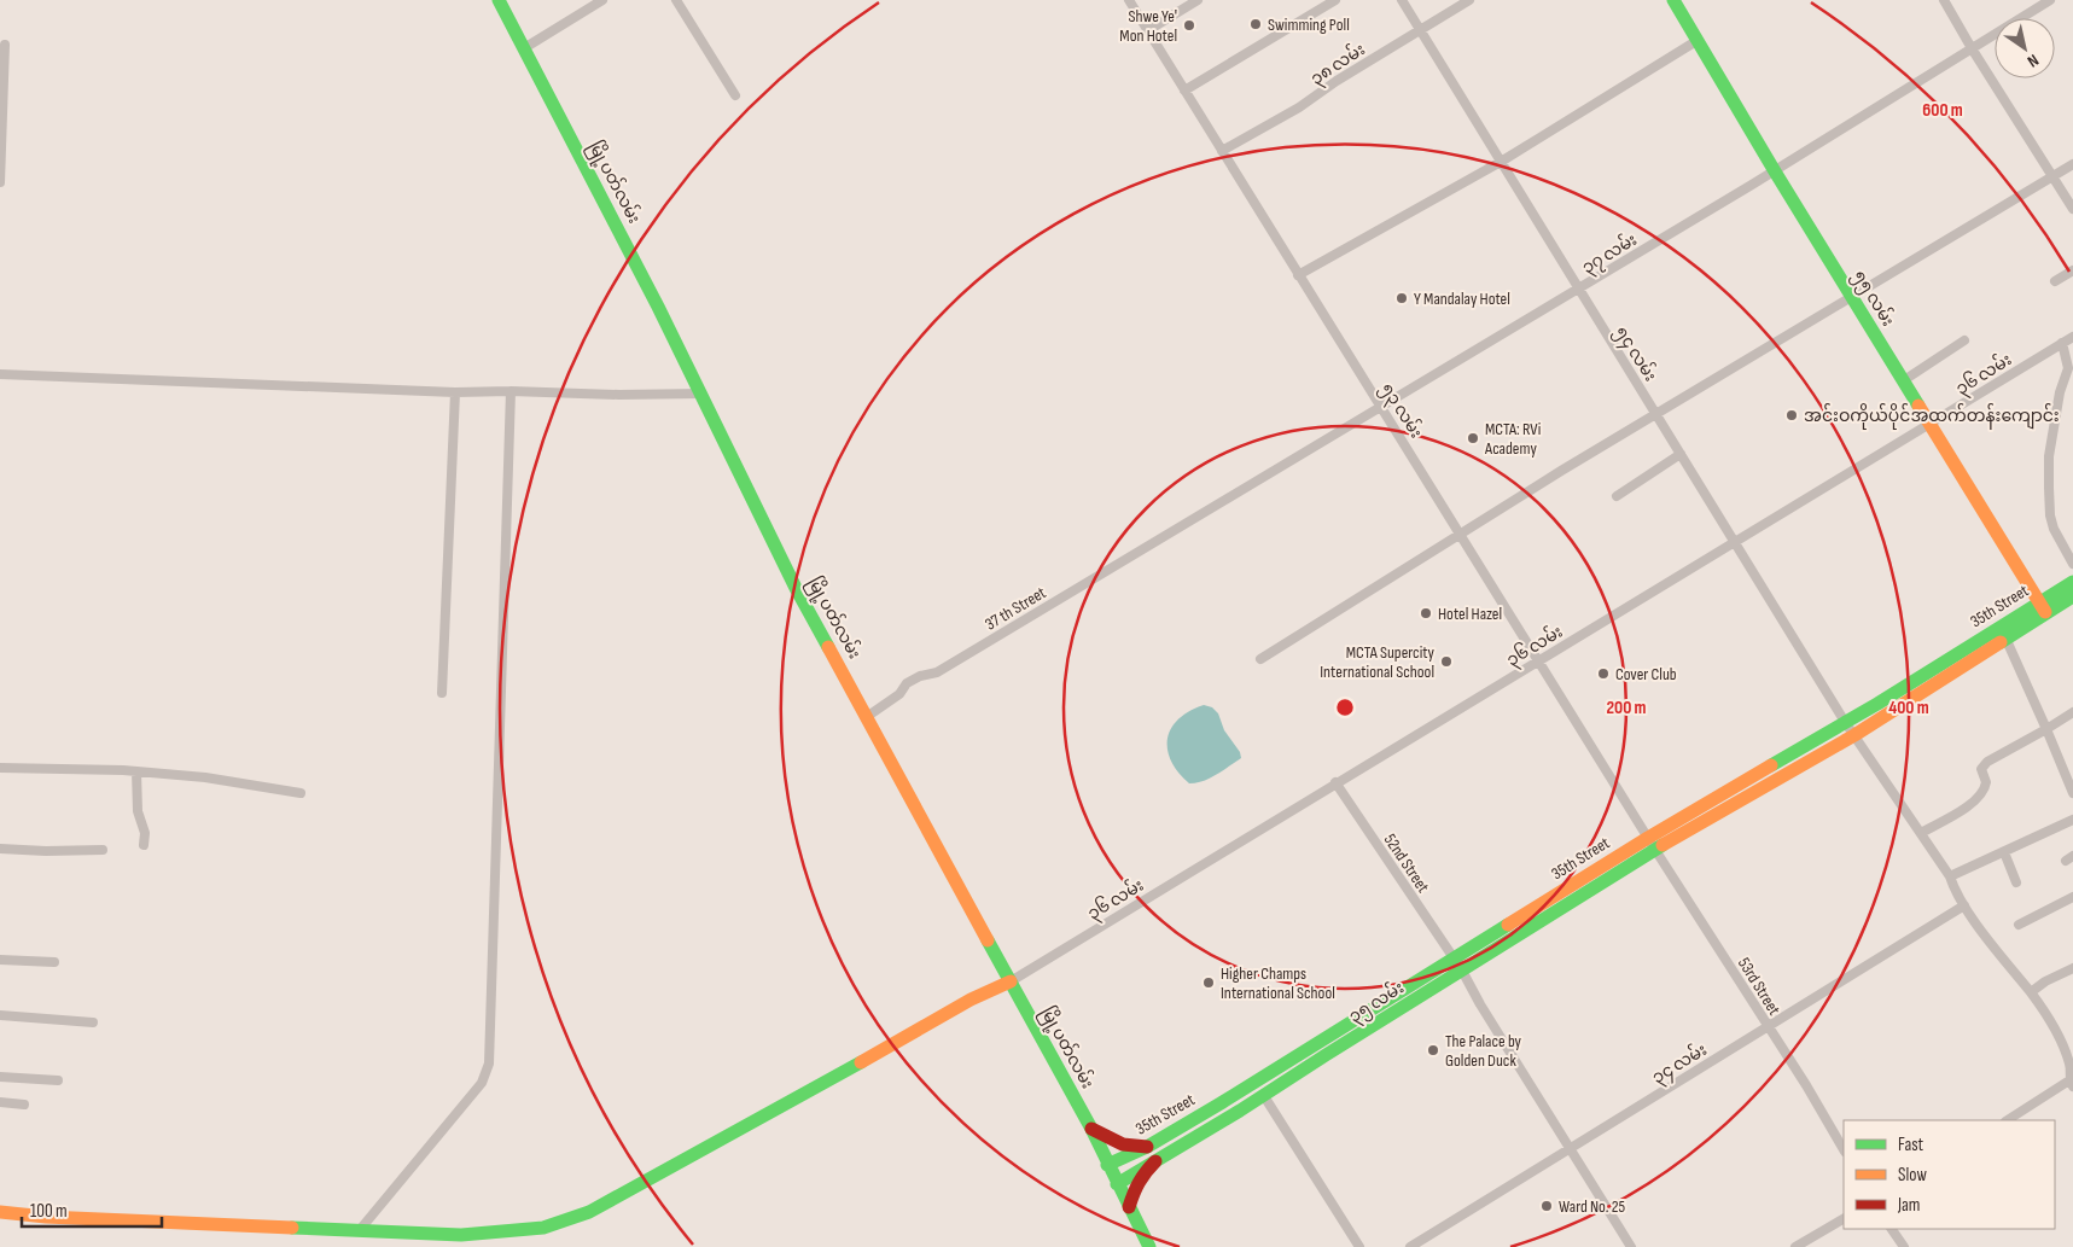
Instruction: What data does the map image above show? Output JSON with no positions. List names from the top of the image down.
{
  "streets": {
    "main road": [
      "မြို့ပတ်လမ်း",
      "၅၅ လမ်း",
      "35th Street",
      "၃၅ လမ်း"
    ],
    "street": [
      "၃၈ လမ်း",
      "၃၇ လမ်း",
      "၅၄ လမ်း",
      "၃၆ လမ်း",
      "၅၃ လမ်း",
      "37 th Street",
      "52nd Street",
      "53rd Street",
      "၃၄ လမ်း"
    ]
  },
  "crossings": [
    ["၃၈ လမ်း", "၅၄ လမ်း"],
    ["၃၈ လမ်း", "၅၃ လမ်း"],
    ["မြို့ပတ်လမ်း", "၃၆ လမ်း"],
    ["မြို့ပတ်လမ်း", "35th Street"],
    ["မြို့ပတ်လမ်း", "37 th Street"],
    ["မြို့ပတ်လမ်း", "၃၅ လမ်း"],
    ["၃၇ လမ်း", "၅၅ လမ်း"],
    ["၃၇ လမ်း", "၅၄ လမ်း"],
    ["၃၇ လမ်း", "၅၃ လမ်း"],
    ["၃၇ လမ်း", "37 th Street"],
    ["၅၅ လမ်း", "၃၆ လမ်း"],
    ["၅၅ လမ်း", "35th Street"],
    ["၅၄ လမ်း", "၃၆ လမ်း"],
    ["၅၄ လမ်း", "35th Street"],
    ["၅၄ လမ်း", "၃၄ လမ်း"],
    ["၃၆ လမ်း", "၅၃ လမ်း"],
    ["၃၆ လမ်း", "52nd Street"],
    ["၅၃ လမ်း", "35th Street"],
    ["၅၃ လမ်း", "53rd Street"],
    ["35th Street", "52nd Street"],
    ["35th Street", "53rd Street"],
    ["35th Street", "၃၅ လမ်း"],
    ["52nd Street", "၃၅ လမ်း"],
    ["52nd Street", "၃၄ လမ်း"],
    ["53rd Street", "၃၅ လမ်း"],
    ["53rd Street", "၃၄ လမ်း"]
  ],
  "places": [
    "Swimming Poll",
    "Shwe Ye' Mon Hotel",
    "Y Mandalay Hotel",
    "အင်းဝကိုယ်ပိုင်အထက်တန်းကျောင်း",
    "MCTA: RVi Academy",
    "Hotel Hazel",
    "MCTA Supercity International School",
    "Cover Club",
    "Higher Champs International School",
    "The Palace by Golden Duck",
    "Ward No. 25"
  ],
  "legend": ["Fast", "Slow", "Jam"],
  "scale_bar": "100 m",
  "north": "bottom right",
  "rings": ["600 m", "200 m", "400 m"]
}
